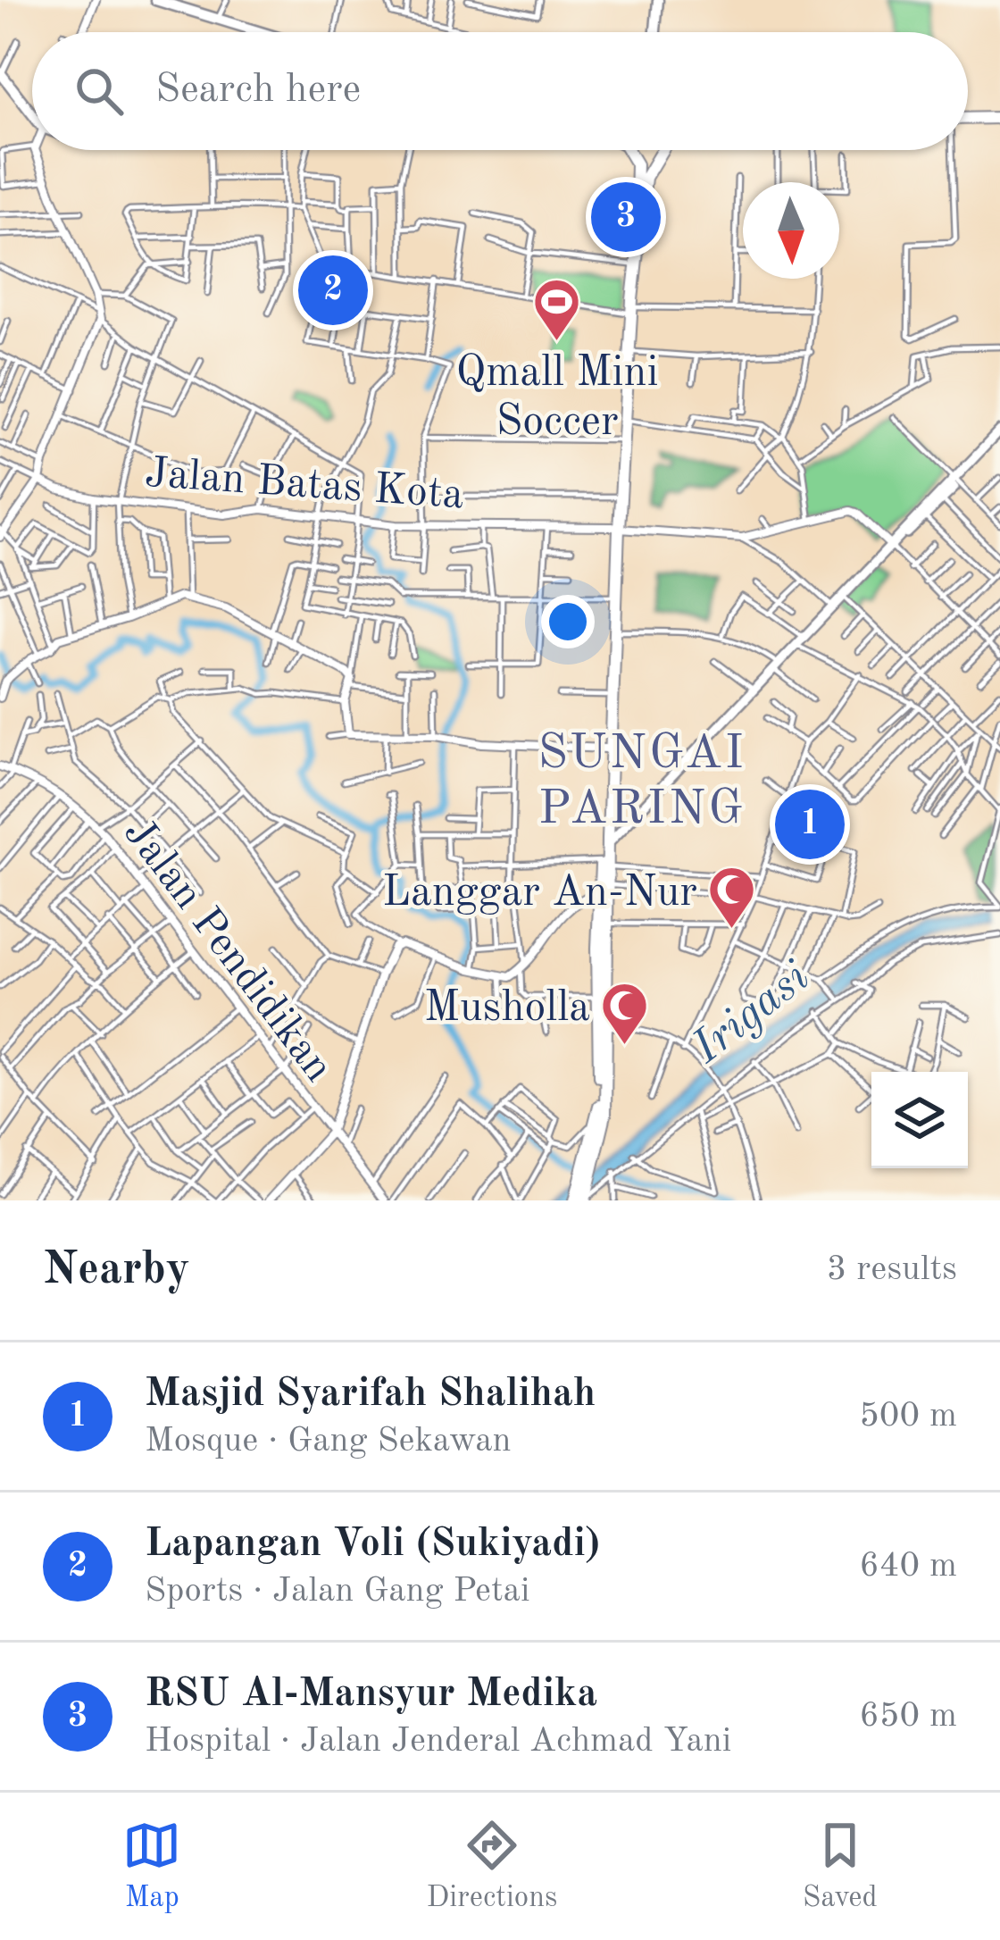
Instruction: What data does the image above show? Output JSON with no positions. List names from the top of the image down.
{
  "streets": {
    "street": ["Jalan Batas Kota", "Jalan Pendidikan"]
  },
  "districts": ["SUNGAI PARING"],
  "water": ["Irigasi"],
  "places": {
    "sports": ["Qmall Mini Soccer"],
    "mosque": ["Langgar An-Nur", "Musholla"]
  },
  "north": "bottom",
  "page": {
    "search": "Search here",
    "pins": ["3", "2", "1"],
    "heading": ["Nearby", "3 results"],
    "list": [
      {
        "mark": "1",
        "name": "Masjid Syarifah Shalihah",
        "note": "Mosque · Gang Sekawan",
        "value": "500 m"
      },
      {
        "mark": "2",
        "name": "Lapangan Voli (Sukiyadi)",
        "note": "Sports · Jalan Gang Petai",
        "value": "640 m"
      },
      {
        "mark": "3",
        "name": "RSU Al-Mansyur Medika",
        "note": "Hospital · Jalan Jenderal Achmad Yani",
        "value": "650 m"
      }
    ],
    "nav": ["Map", "Directions", "Saved"]
  }
}
